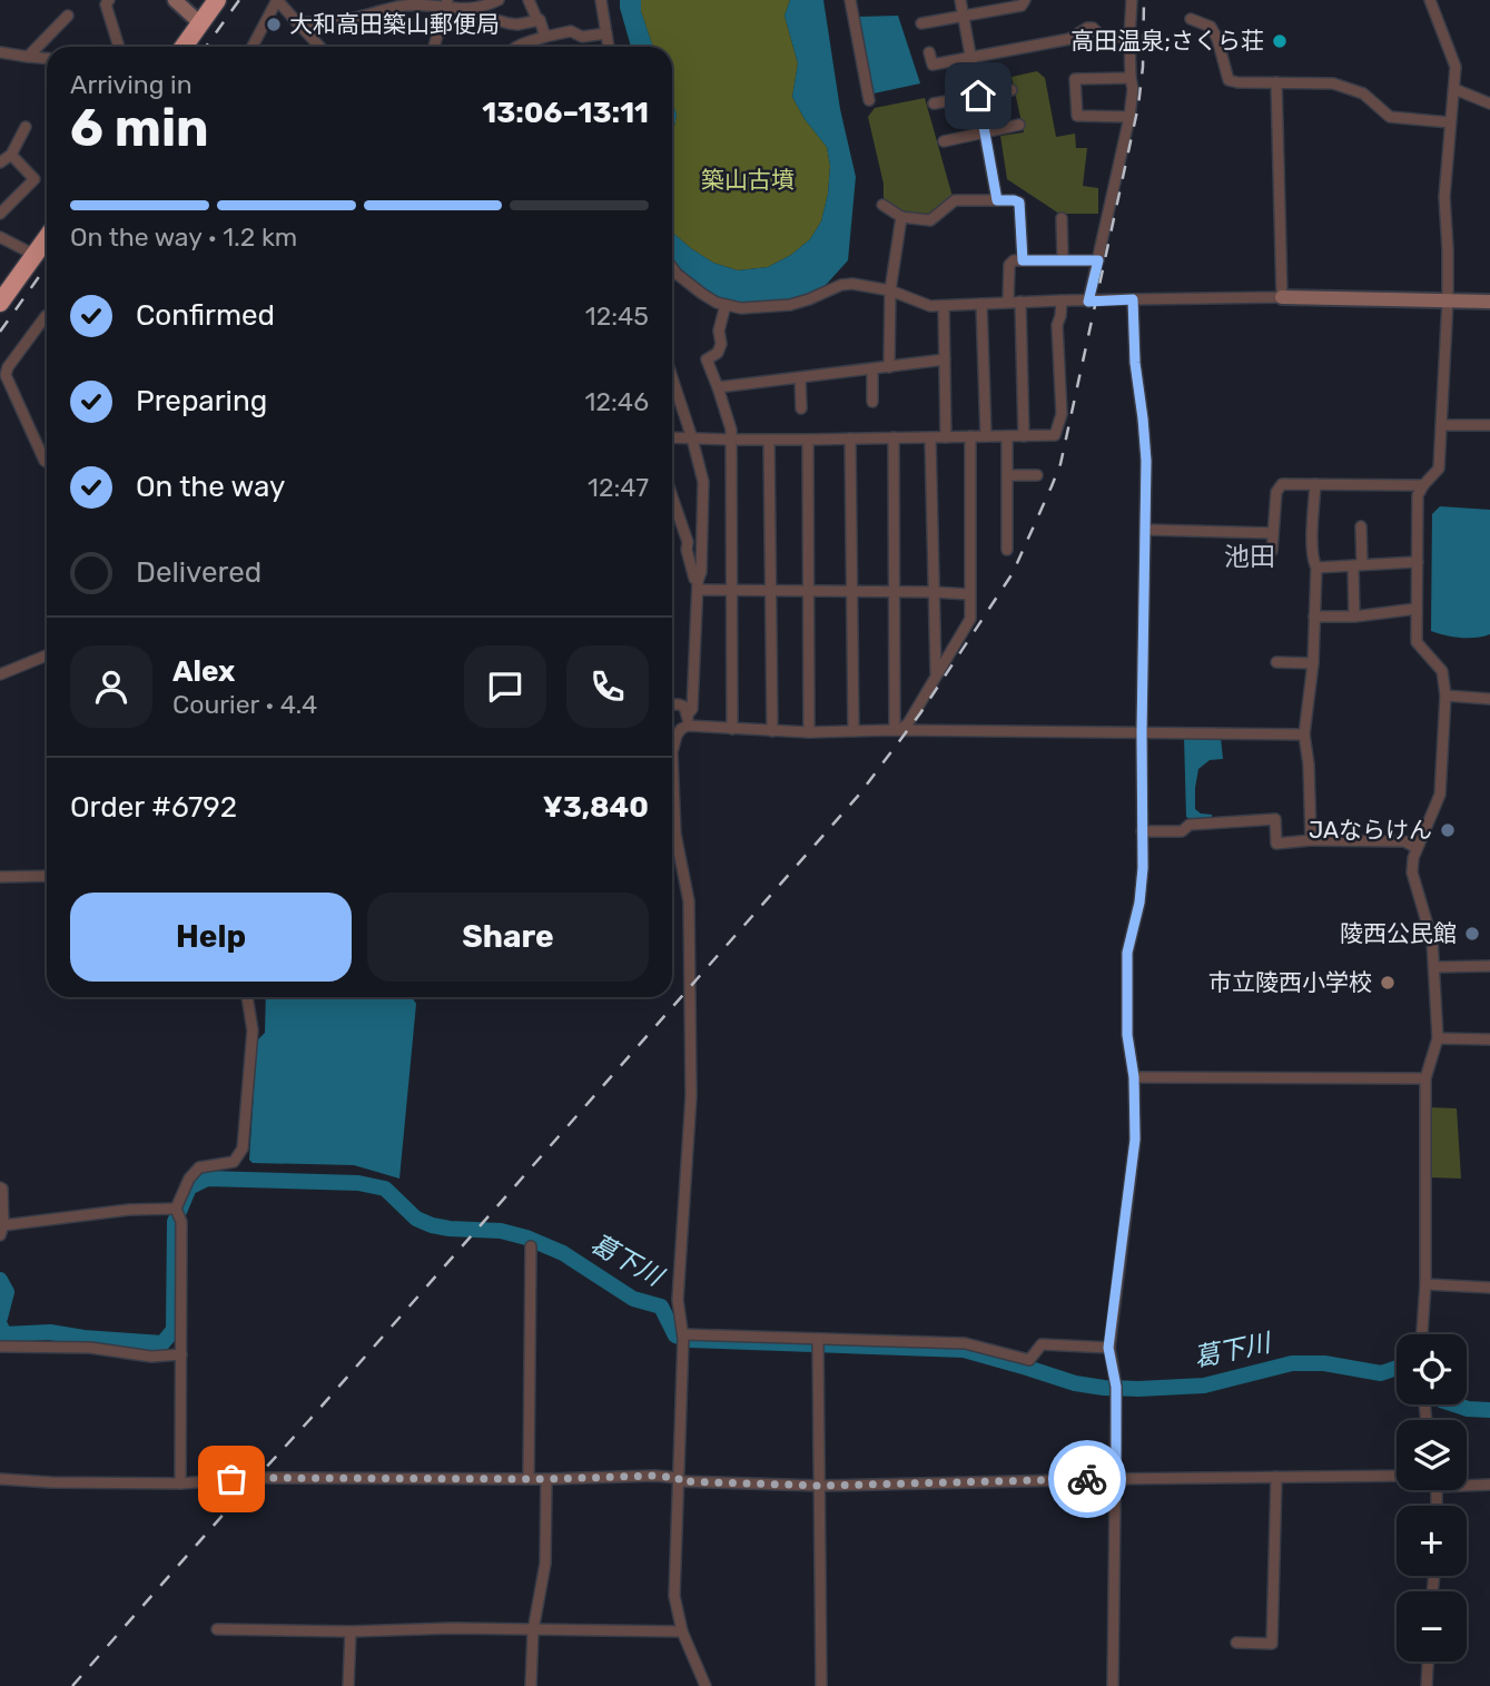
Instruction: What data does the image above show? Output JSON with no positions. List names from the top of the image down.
{
  "districts": ["池田"],
  "water": ["葛下川"],
  "parks": ["築山古墳"],
  "places": [
    "大和高田築山郵便局",
    "高田温泉;さくら荘",
    "JAならけん",
    "陵西公民館",
    "市立陵西小学校"
  ],
  "page": {
    "heading": ["6 min", "Arriving in", "13:06–13:11"],
    "panel": [
      "Alex",
      "Courier · 4.4",
      "Order #6792",
      "¥3,840"
    ],
    "bar": "On the way · 1.2 km",
    "list": [
      ["Confirmed", "12:45"],
      ["Preparing", "12:46"],
      ["On the way", "12:47"],
      "Delivered"
    ],
    "buttons": ["Help", "Share"],
    "map_buttons": ["+", "−"]
  }
}
